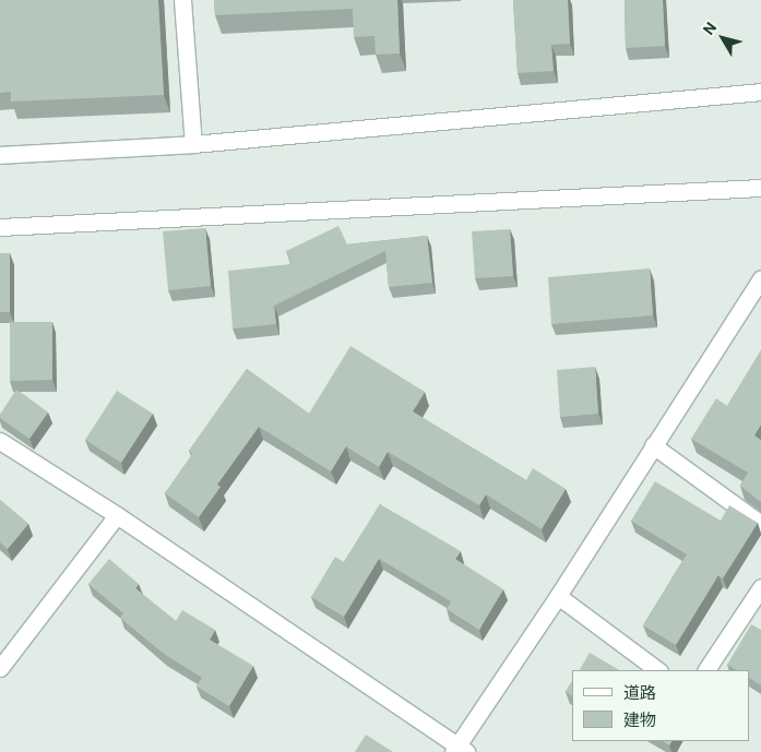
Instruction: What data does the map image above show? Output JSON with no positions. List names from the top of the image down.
{
  "legend": ["道路", "建物"],
  "north": "top left"
}
